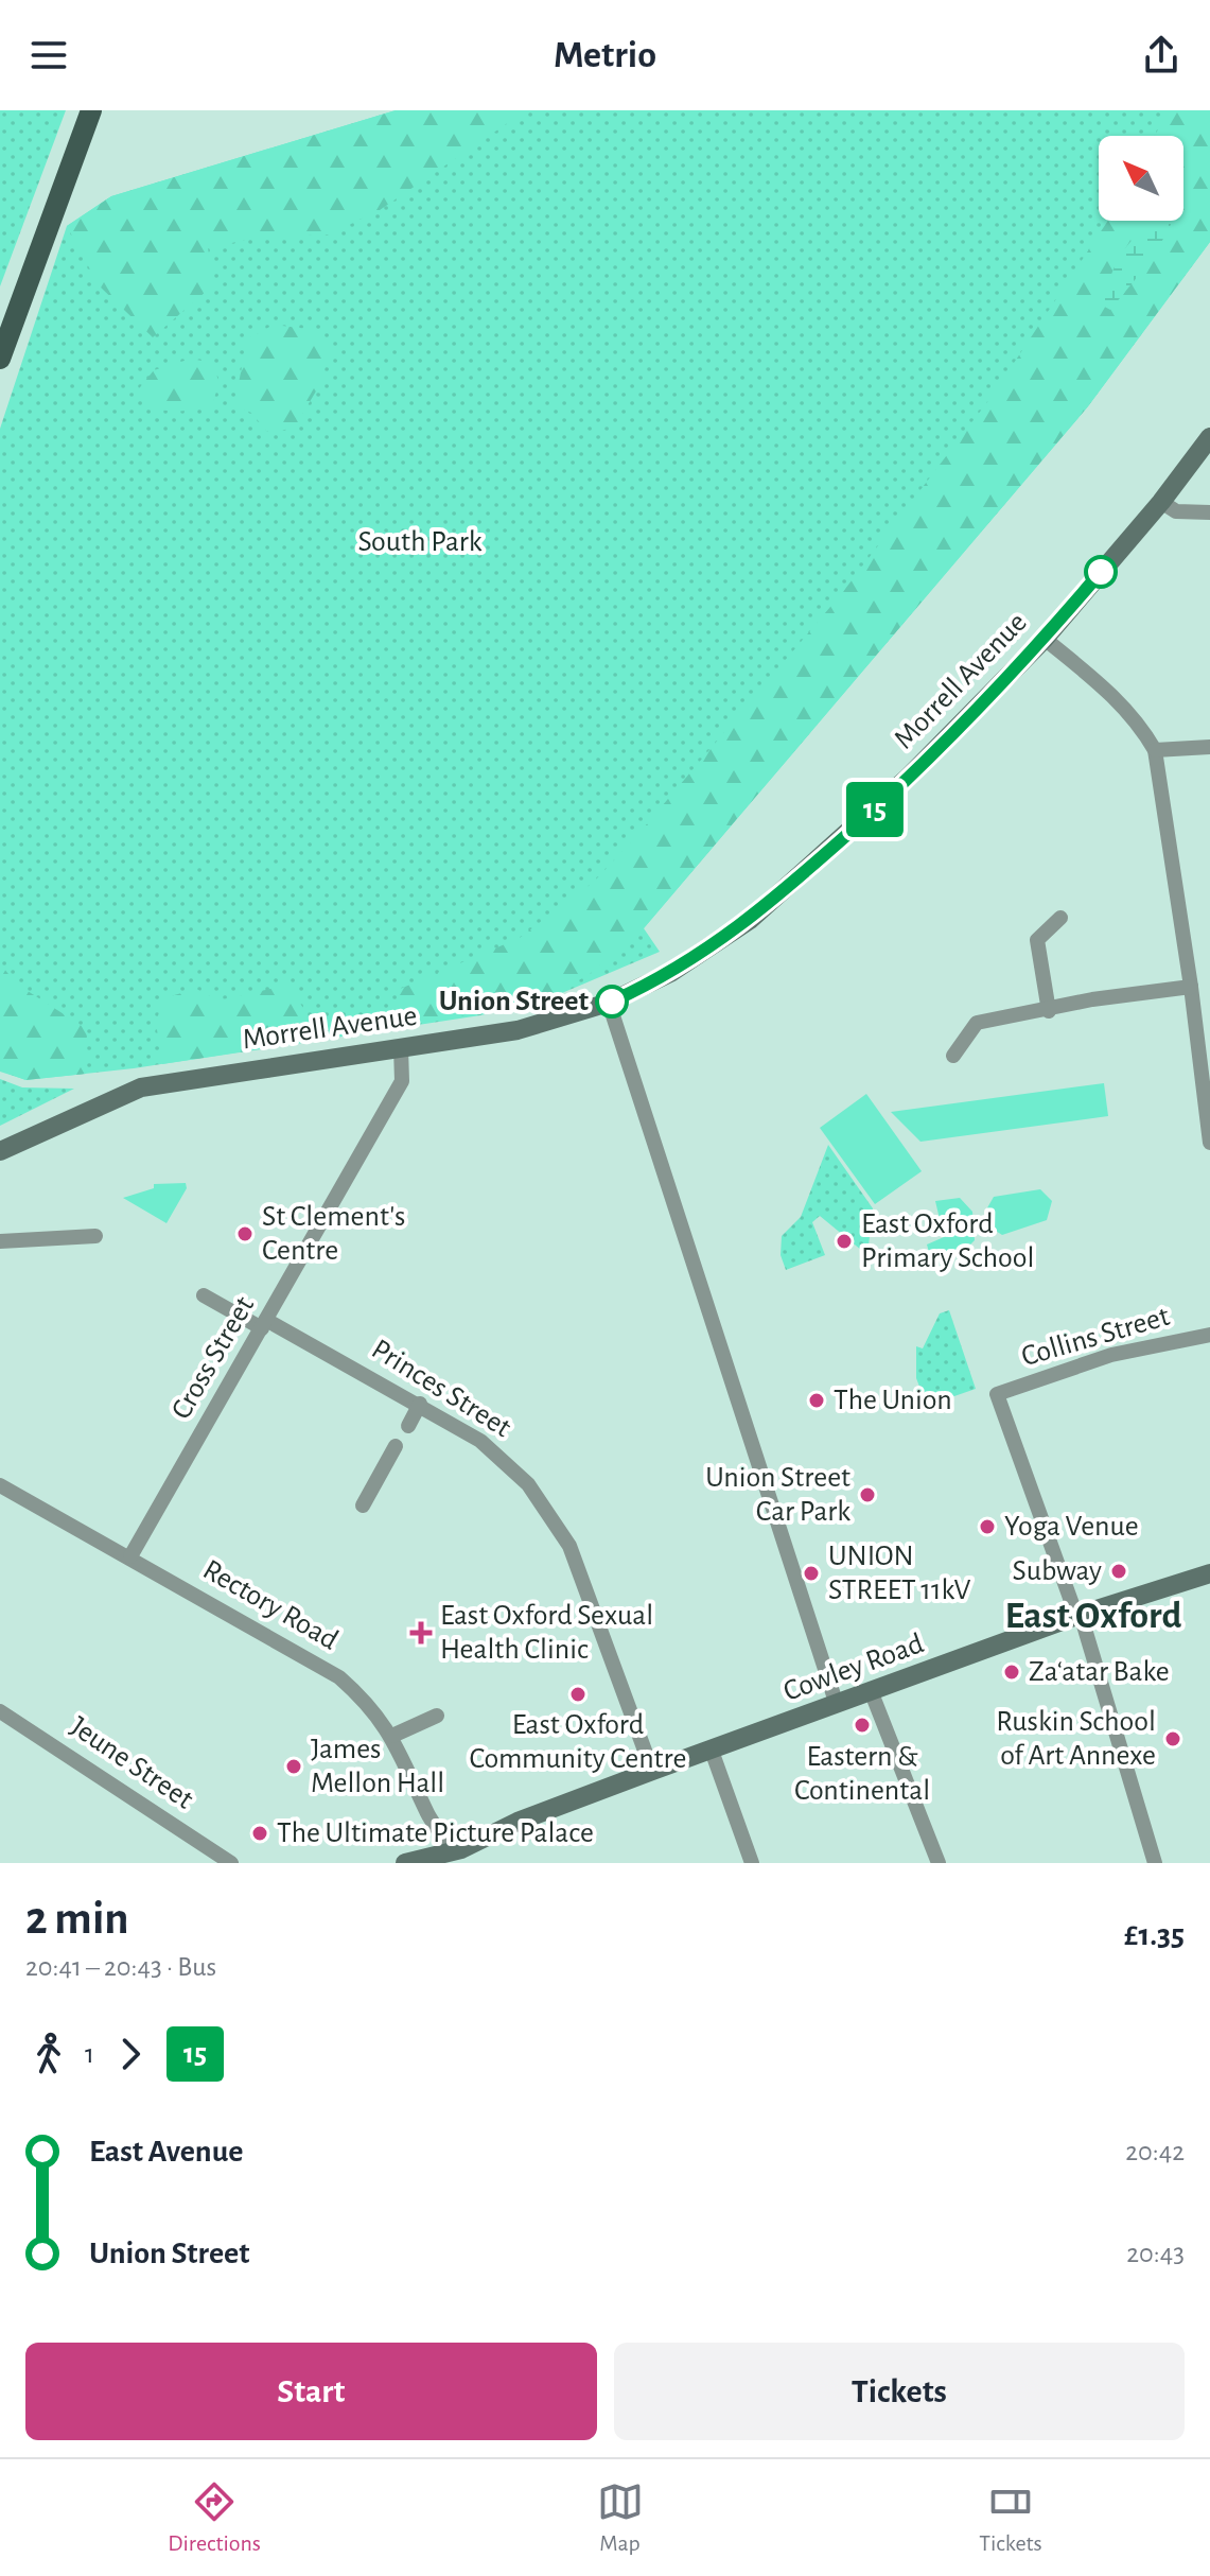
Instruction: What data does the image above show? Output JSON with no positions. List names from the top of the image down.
{
  "streets": {
    "street": [
      "Morrell Avenue",
      "Collins Street",
      "Cross Street",
      "Princes Street",
      "Rectory Road",
      "Cowley Road",
      "Jeune Street"
    ]
  },
  "crossings": [
    ["Morrell Avenue", "Cross Street"],
    ["Collins Street", "Cowley Road"],
    ["Cross Street", "Princes Street"],
    ["Cross Street", "Rectory Road"],
    ["Princes Street", "Cowley Road"],
    ["Rectory Road", "Cowley Road"]
  ],
  "districts": ["East Oxford"],
  "parks": ["South Park"],
  "places": {
    "other": [
      "Union Street",
      "St Clement's Centre",
      "East Oxford Primary School",
      "The Union",
      "Union Street Car Park",
      "Yoga Venue",
      "Subway",
      "UNION STREET 11kV",
      "Za‘atar Bake",
      "East Oxford Community Centre",
      "Eastern & Continental",
      "Ruskin School of Art Annexe",
      "James Mellon Hall",
      "The Ultimate Picture Palace"
    ],
    "health": ["East Oxford Sexual Health Clinic"]
  },
  "lines": ["bus line 15"],
  "north": "top left",
  "page": {
    "header": "Metrio",
    "on_map": "15",
    "heading": ["2 min", "20:41 – 20:43 · Bus", "£1.35"],
    "legs": ["1", "15"],
    "list": [
      {
        "name": "East Avenue",
        "value": "20:42"
      },
      {
        "name": "Union Street",
        "value": "20:43"
      }
    ],
    "buttons": ["Start", "Tickets"],
    "tabs": ["Directions", "Map", "Tickets"]
  }
}
